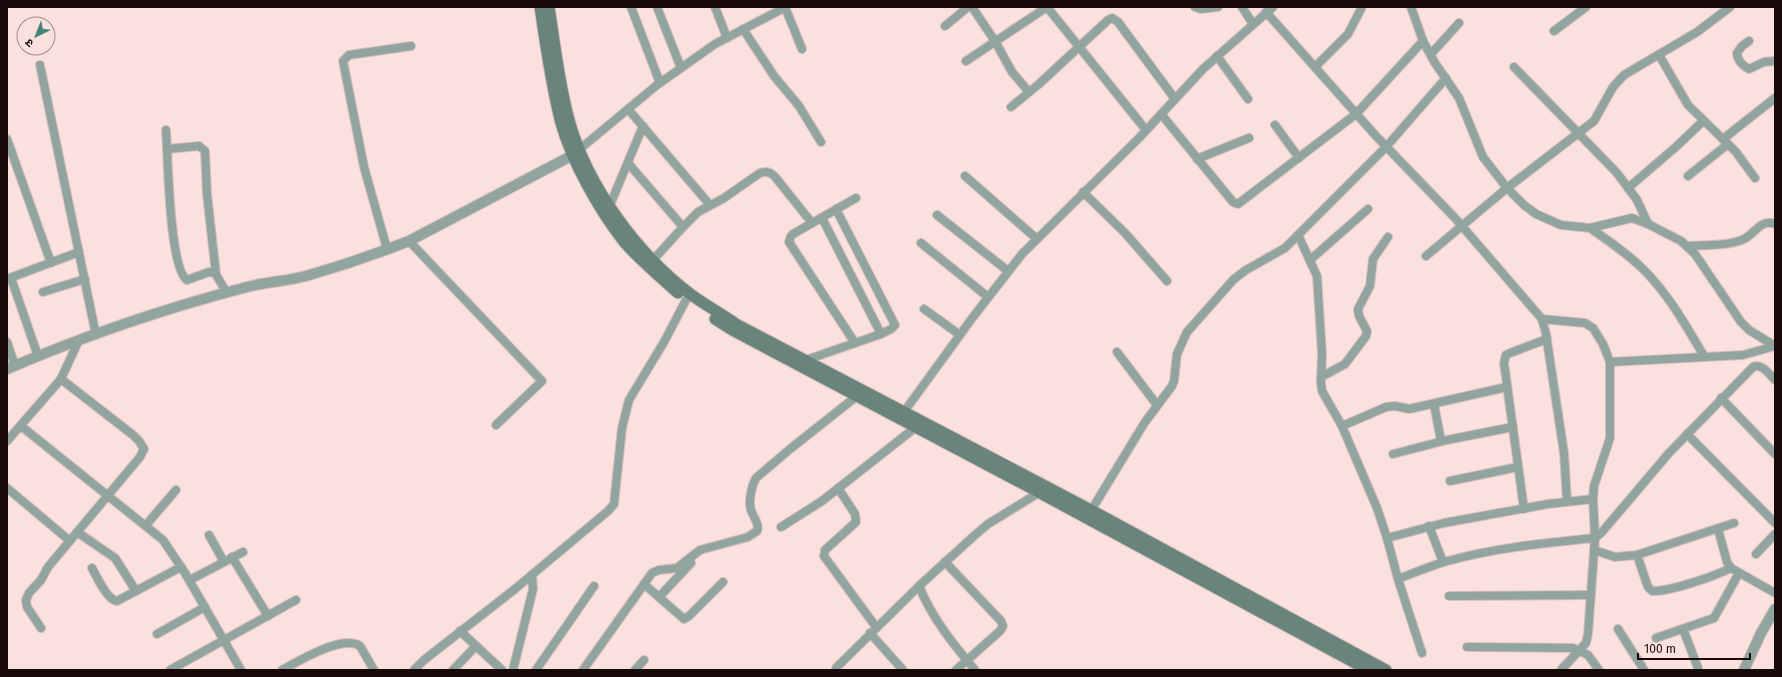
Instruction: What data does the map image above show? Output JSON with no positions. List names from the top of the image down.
{
  "scale_bar": "100 m",
  "north": "bottom left"
}
